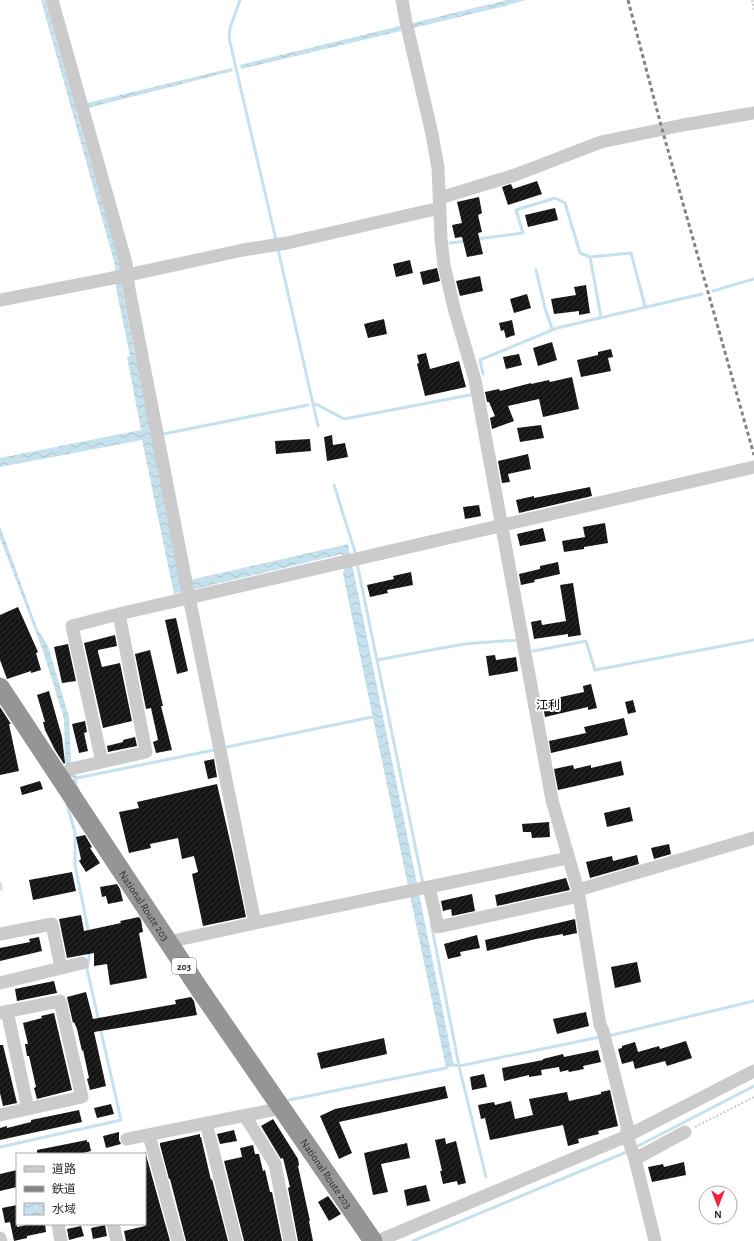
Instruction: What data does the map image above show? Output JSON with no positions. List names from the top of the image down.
{
  "streets": {
    "highway": ["National Route 203", "203"]
  },
  "districts": ["江利"],
  "legend": ["道路", "鉄道", "水域"],
  "north": "bottom"
}
